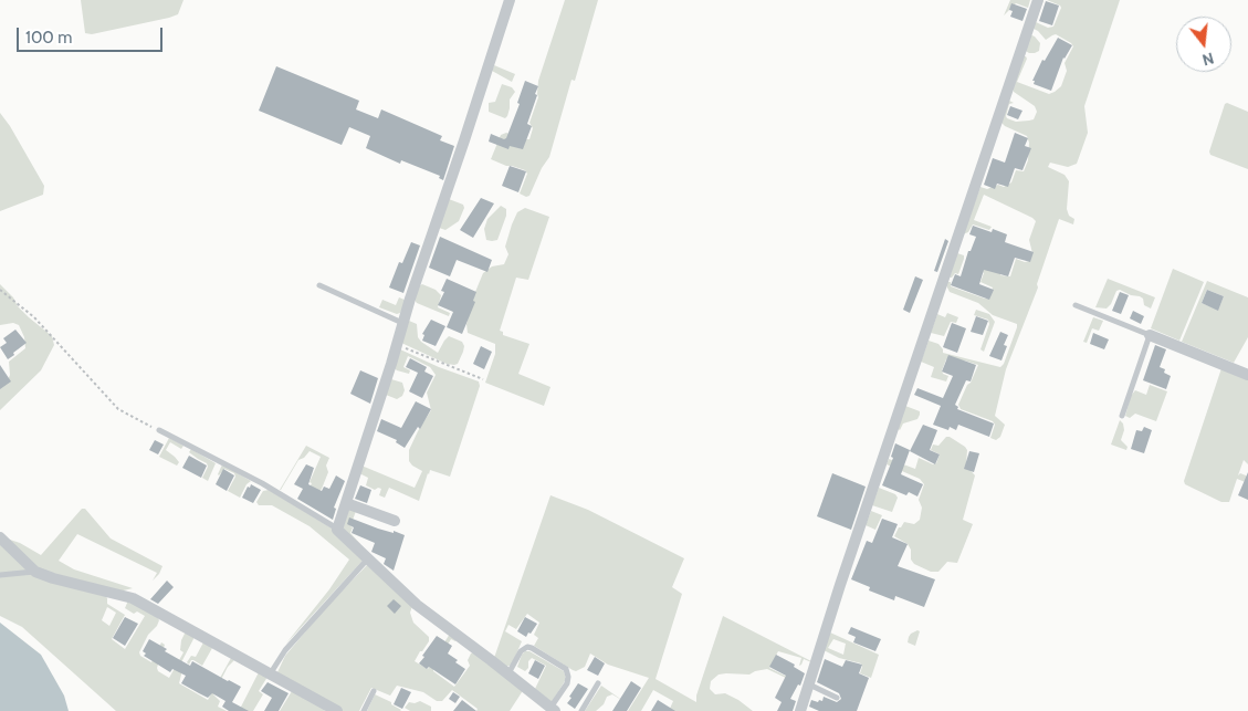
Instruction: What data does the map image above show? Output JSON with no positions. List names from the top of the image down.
{
  "scale_bar": "100 m",
  "north": "bottom"
}
